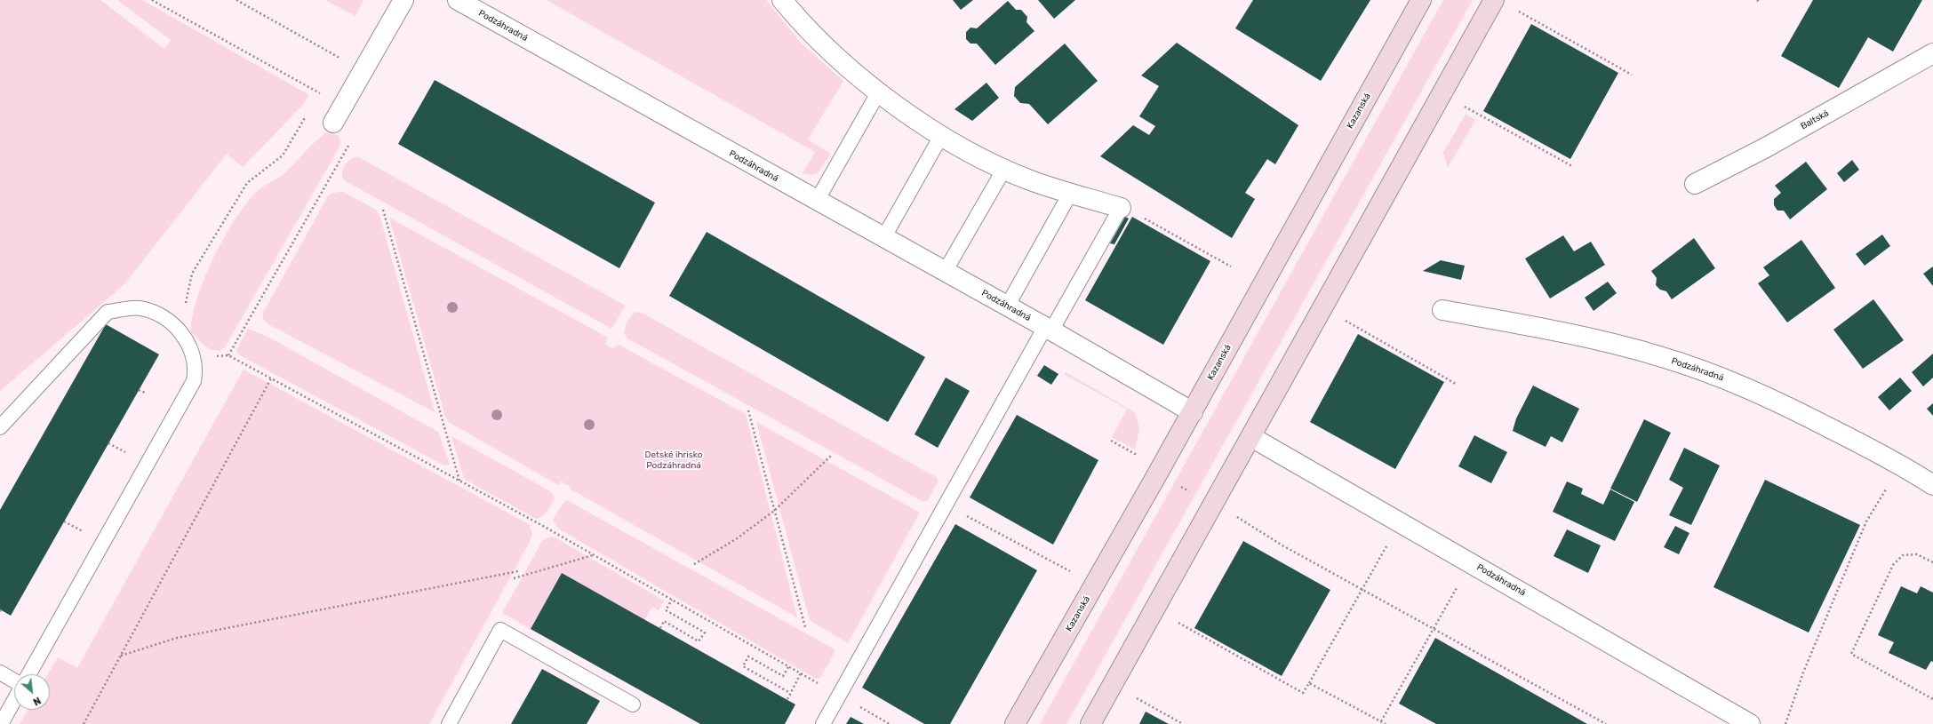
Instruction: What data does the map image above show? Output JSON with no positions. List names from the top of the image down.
{
  "streets": {
    "main road": ["Kazanská"],
    "street": ["Podzáhradná", "Baltská"]
  },
  "crossings": [
    ["Podzáhradná", "Kazanská"]
  ],
  "parks": ["Detské ihrisko Podzáhradná"],
  "north": "bottom right"
}
